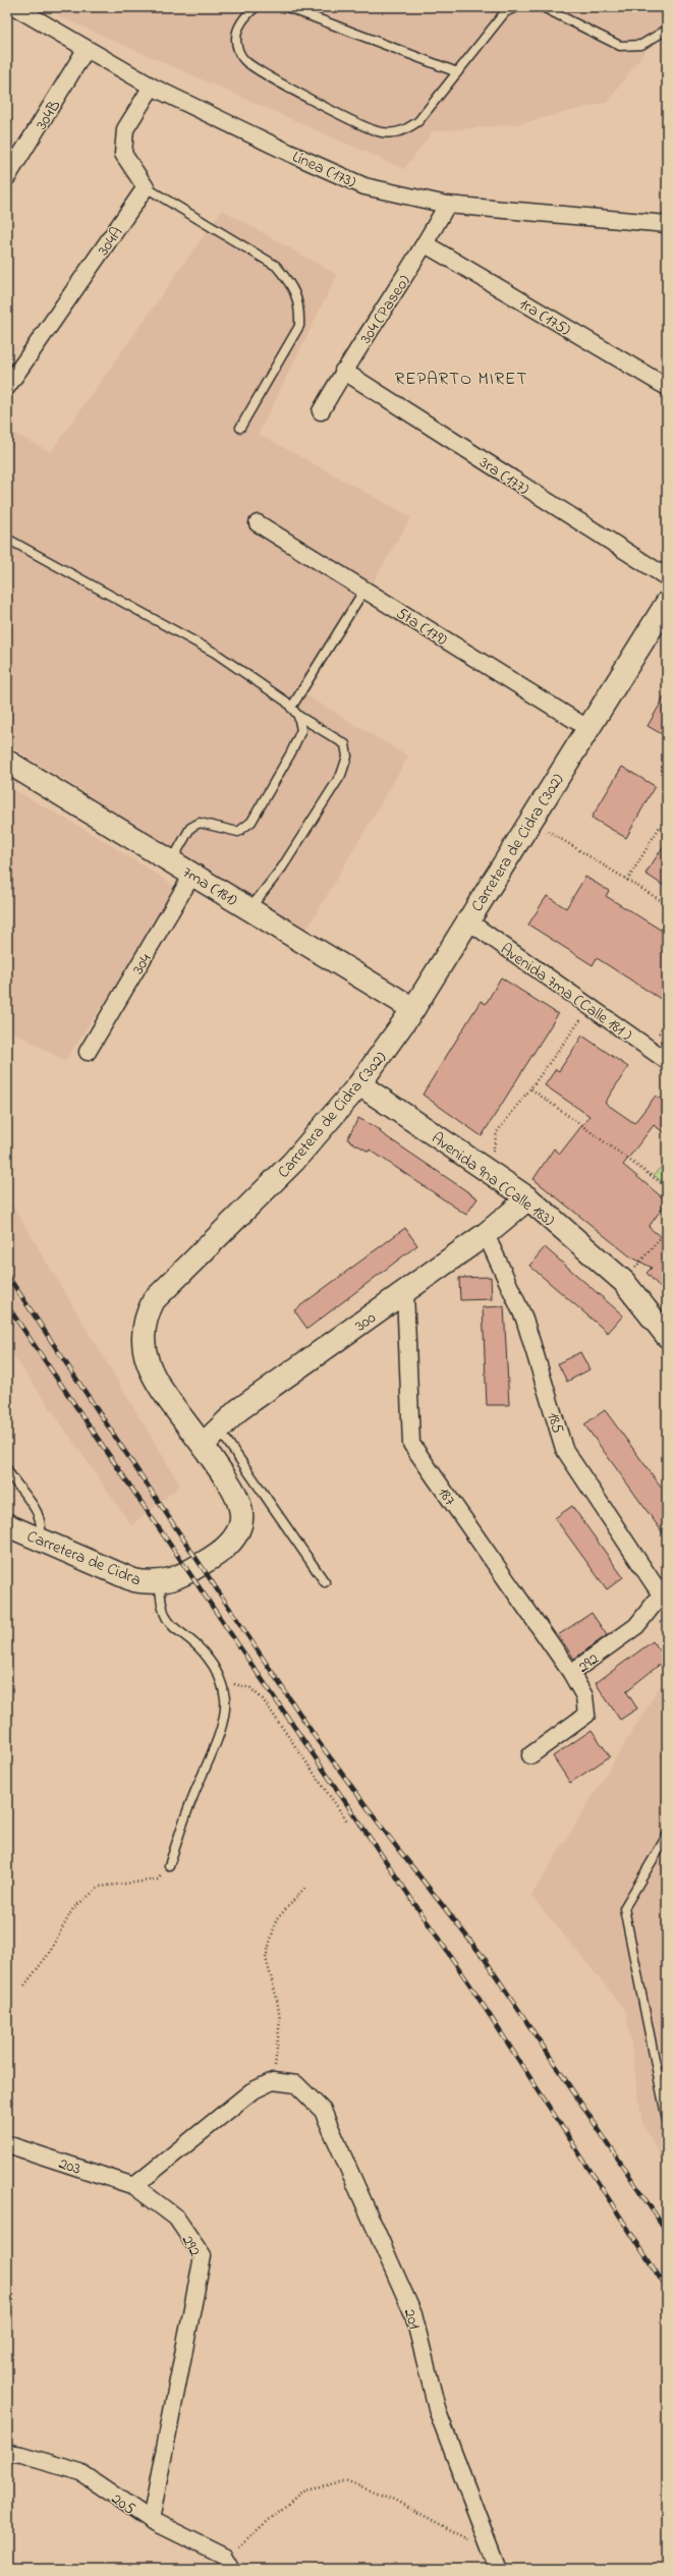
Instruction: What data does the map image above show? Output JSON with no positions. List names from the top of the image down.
{
  "streets": {
    "main road": [
      "Carretera de Cidra (302)",
      "7ma (181)",
      "Avenida 9na (Calle 183)",
      "300",
      "Carretera de Cidra"
    ],
    "street": [
      "304B",
      "Línea (173)",
      "304A",
      "304 (Paseo)",
      "1ra (175)",
      "3ra (177)",
      "5ta (179)",
      "304",
      "Avenida 7ma (Calle 181 )",
      "185",
      "187",
      "292",
      "203",
      "201",
      "205"
    ]
  },
  "crossings": [
    ["304B", "Línea (173)"],
    ["Línea (173)", "304 (Paseo)"],
    ["304 (Paseo)", "1ra (175)"],
    ["304 (Paseo)", "3ra (177)"],
    ["5ta (179)", "Carretera de Cidra (302)"],
    ["Carretera de Cidra (302)", "7ma (181)"],
    ["Carretera de Cidra (302)", "Avenida 7ma (Calle 181 )"],
    ["Carretera de Cidra (302)", "Avenida 9na (Calle 183)"],
    ["Carretera de Cidra (302)", "300"],
    ["Carretera de Cidra (302)", "Carretera de Cidra"],
    ["7ma (181)", "304"],
    ["Avenida 9na (Calle 183)", "300"],
    ["300", "185"],
    ["300", "187"],
    ["185", "292"],
    ["187", "292"],
    ["292", "203"],
    ["292", "205"]
  ],
  "districts": ["REPARTO MIRET"]
}
